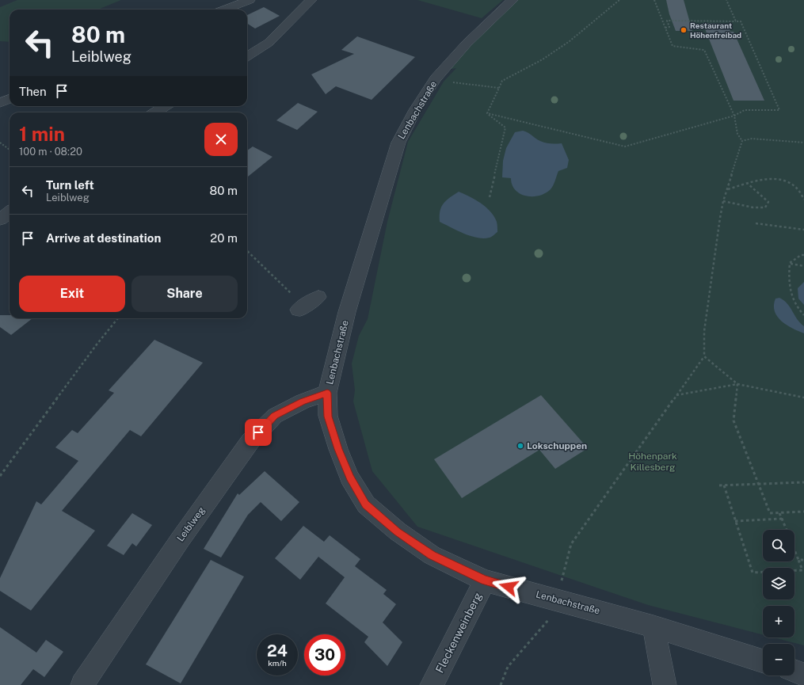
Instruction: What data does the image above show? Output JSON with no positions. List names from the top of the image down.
{
  "streets": {
    "street": ["Lenbachstraße", "Leiblweg", "Fleckenweinberg"]
  },
  "crossings": [
    ["Lenbachstraße", "Leiblweg"],
    ["Lenbachstraße", "Fleckenweinberg"]
  ],
  "parks": ["Höhenpark Killesberg"],
  "places": ["Restaurant Höhenfreibad", "Lokschuppen"],
  "page": {
    "turn": ["80 m", "Leiblweg"],
    "then": "Then",
    "heading": ["1 min", "100 m · 08:20"],
    "list": [
      {
        "name": "Turn left",
        "note": "Leiblweg",
        "value": "80 m"
      },
      {
        "name": "Arrive at destination",
        "value": "20 m"
      }
    ],
    "buttons": ["Exit", "Share"],
    "map_buttons": ["+", "−"],
    "speed": "24 km/h",
    "limit": "30"
  }
}
